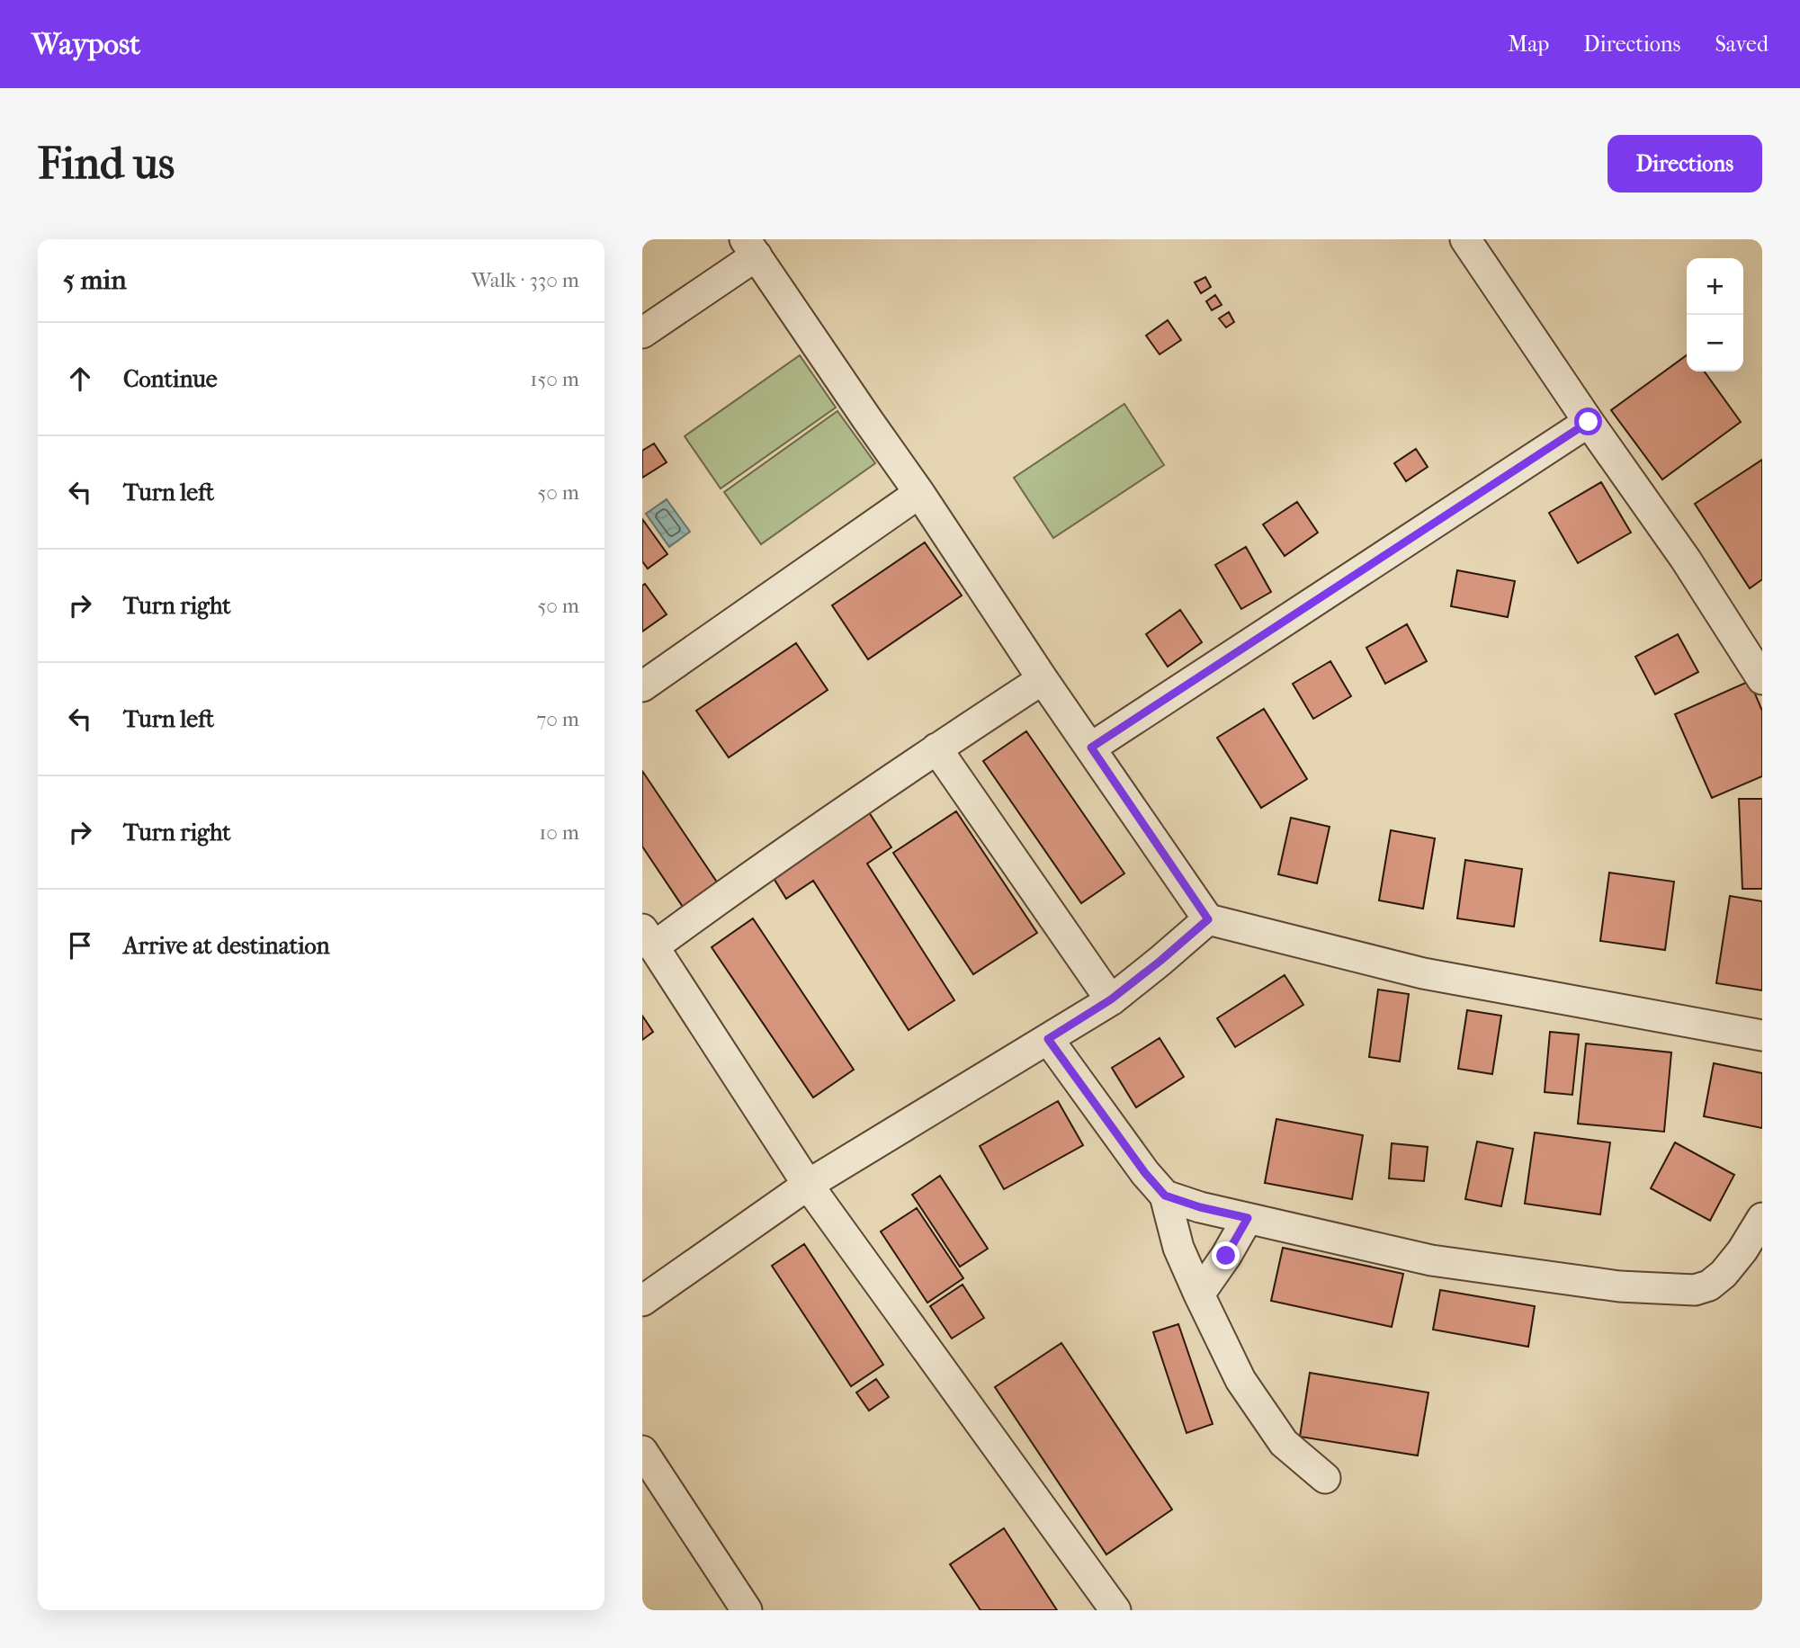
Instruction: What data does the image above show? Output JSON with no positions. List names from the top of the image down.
{
  "page": {
    "header": "Waypost",
    "nav": ["Map", "Directions", "Saved"],
    "buttons": "Directions",
    "title": "Find us",
    "heading": ["5 min", "Walk · 330 m"],
    "map_buttons": ["+", "−"],
    "list": [
      ["Continue", "150 m"],
      ["Turn left", "50 m"],
      ["Turn right", "50 m"],
      ["Turn left", "70 m"],
      ["Turn right", "10 m"],
      "Arrive at destination"
    ]
  }
}
